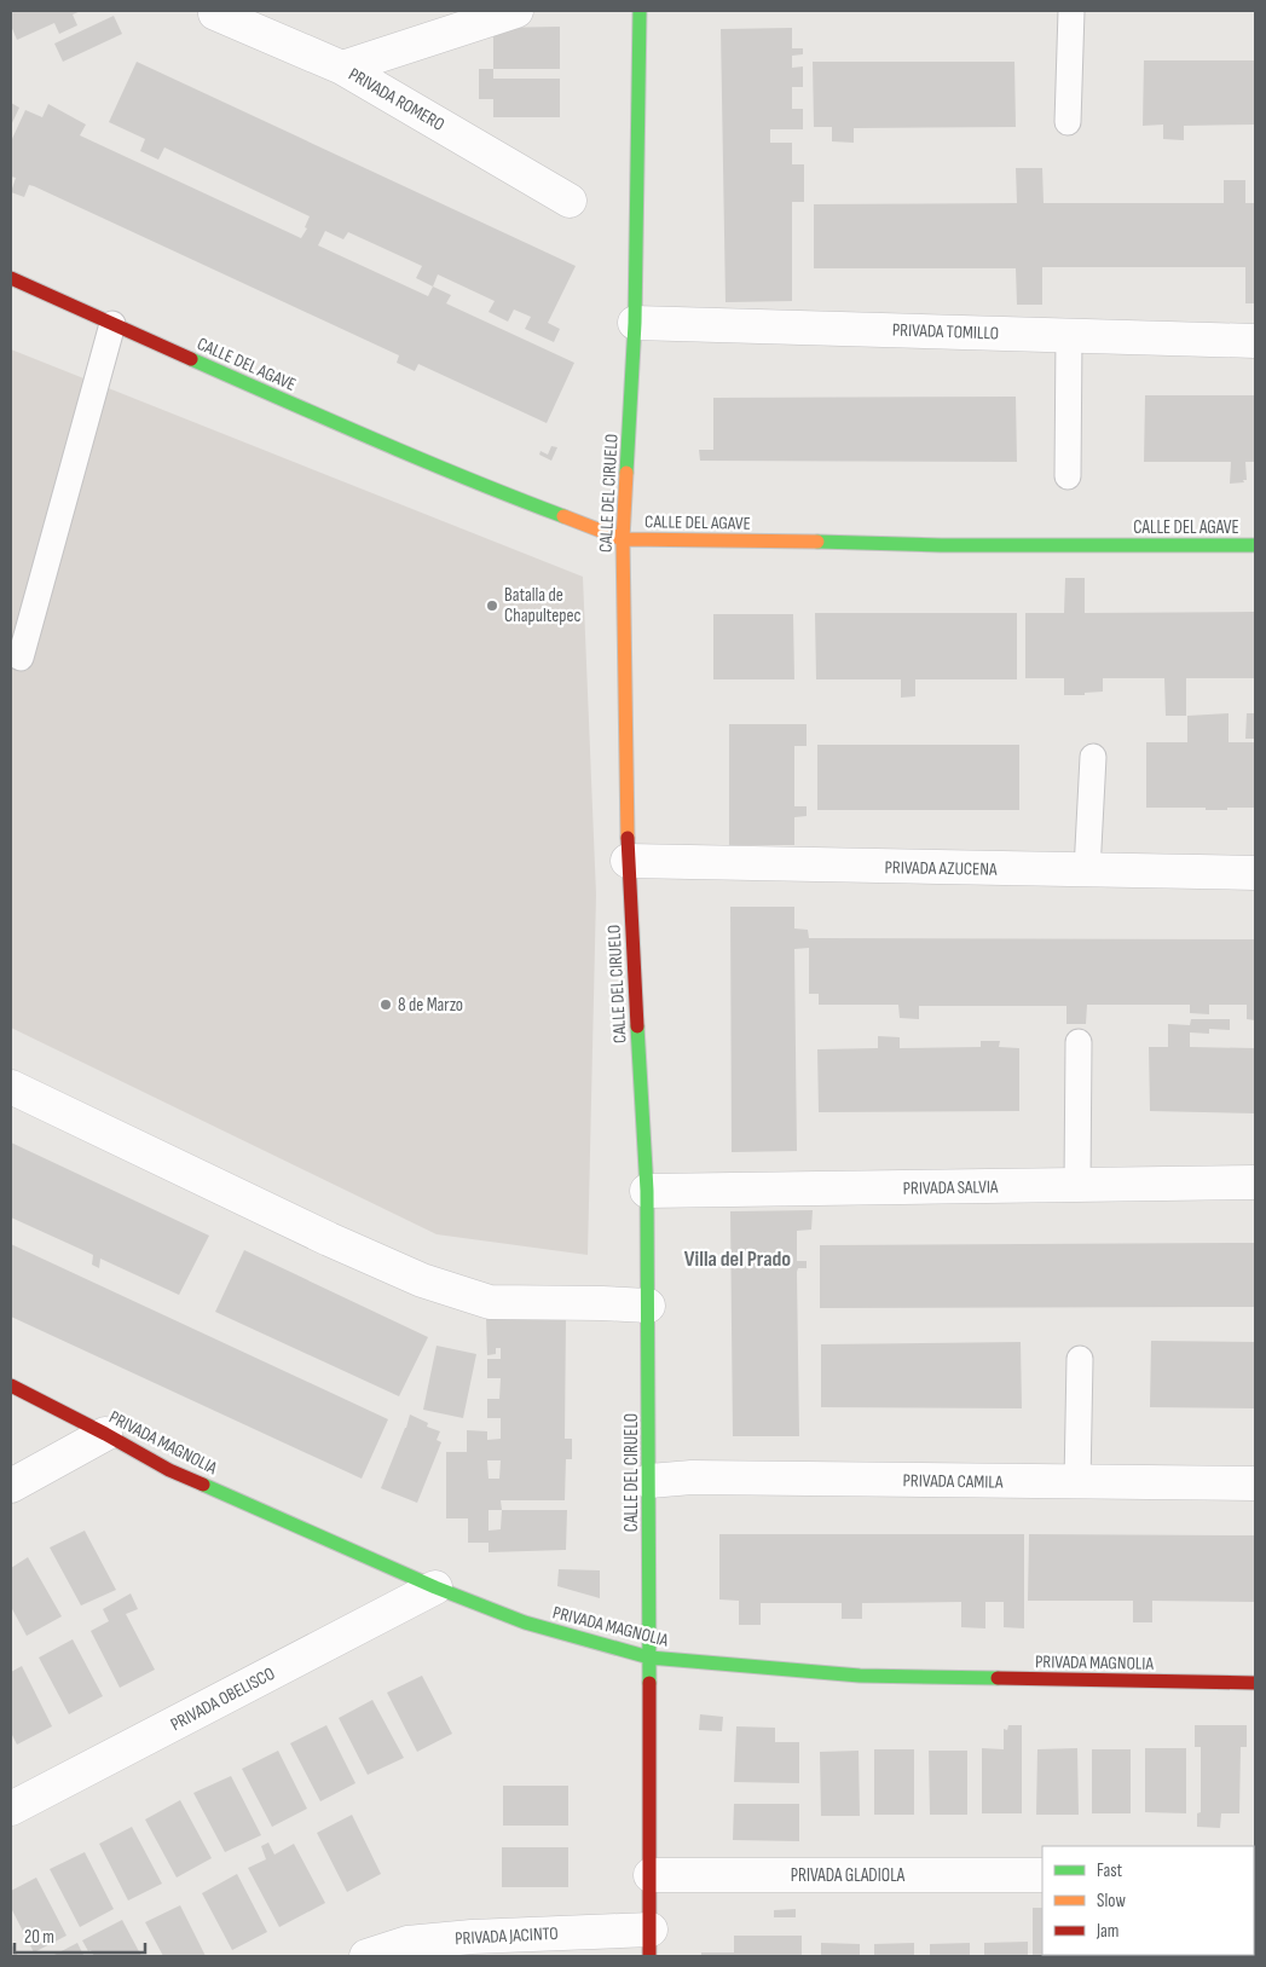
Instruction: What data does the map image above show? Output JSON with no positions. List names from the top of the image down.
{
  "streets": {
    "street": [
      "PRIVADA ROMERO",
      "PRIVADA TOMILLO",
      "CALLE DEL AGAVE",
      "CALLE DEL CIRUELO",
      "PRIVADA AZUCENA",
      "PRIVADA SALVIA",
      "PRIVADA MAGNOLIA",
      "PRIVADA CAMILA",
      "PRIVADA OBELISCO",
      "PRIVADA GLADIOLA",
      "PRIVADA JACINTO"
    ]
  },
  "crossings": [
    ["PRIVADA TOMILLO", "CALLE DEL CIRUELO"],
    ["CALLE DEL AGAVE", "CALLE DEL CIRUELO"],
    ["CALLE DEL CIRUELO", "PRIVADA AZUCENA"],
    ["CALLE DEL CIRUELO", "PRIVADA SALVIA"],
    ["CALLE DEL CIRUELO", "PRIVADA MAGNOLIA"],
    ["CALLE DEL CIRUELO", "PRIVADA CAMILA"],
    ["CALLE DEL CIRUELO", "PRIVADA GLADIOLA"],
    ["CALLE DEL CIRUELO", "PRIVADA JACINTO"],
    ["PRIVADA MAGNOLIA", "PRIVADA OBELISCO"]
  ],
  "districts": ["Villa del Prado"],
  "places": ["Batalla de Chapultepec", "8 de Marzo"],
  "legend": ["Fast", "Slow", "Jam"],
  "scale_bar": "20 m"
}
